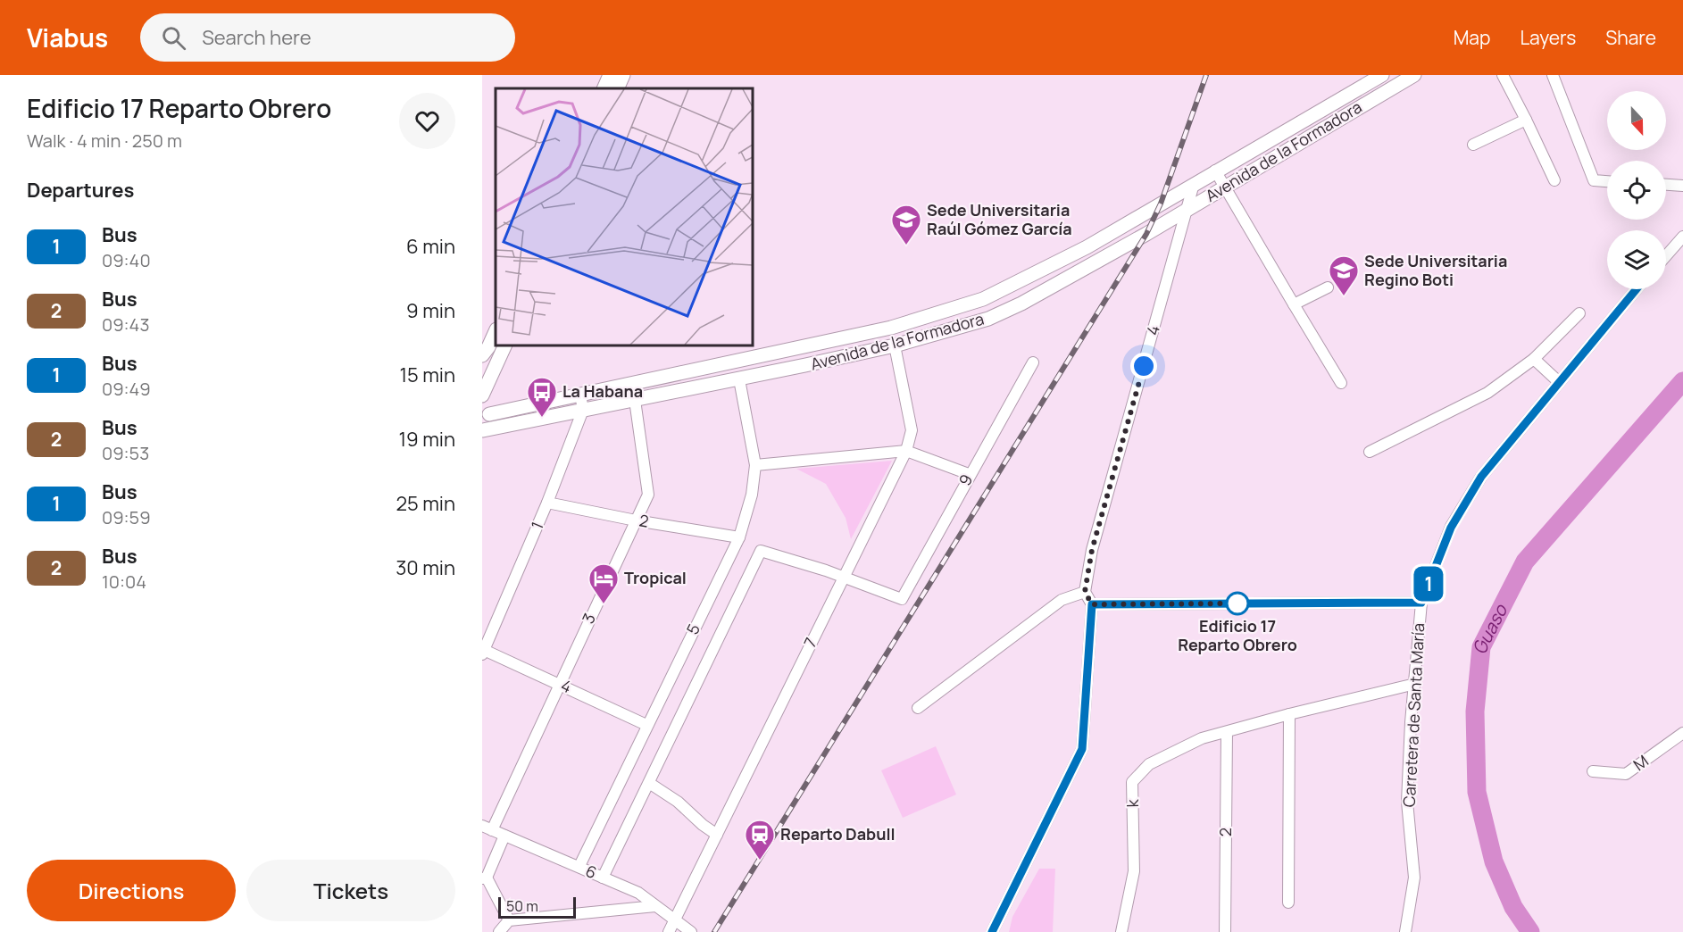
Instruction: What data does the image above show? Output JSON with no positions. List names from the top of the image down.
{
  "streets": {
    "main road": ["Avenida de la Formadora"],
    "street": [
      "4",
      "9",
      "2",
      "1",
      "3",
      "5",
      "7",
      "Carretera de Santa María",
      "M",
      "k",
      "6"
    ]
  },
  "crossings": [
    ["Avenida de la Formadora", "4"],
    ["Avenida de la Formadora", "1"],
    ["Avenida de la Formadora", "3"],
    ["Avenida de la Formadora", "5"],
    ["Avenida de la Formadora", "7"],
    ["4", "1"],
    ["4", "3"],
    ["4", "5"],
    ["9", "7"],
    ["2", "1"],
    ["2", "3"],
    ["2", "5"],
    ["2", "k"],
    ["3", "6"],
    ["5", "6"],
    ["7", "6"]
  ],
  "water": ["Guaso"],
  "places": {
    "school or university": ["Sede Universitaria Raúl Gómez García", "Sede Universitaria Regino Boti"],
    "bus stop": ["La Habana"],
    "other": ["Edificio 17 Reparto Obrero"],
    "hotel": ["Tropical"],
    "station": ["Reparto Dabull"]
  },
  "lines": ["bus line 1"],
  "scale_bar": "50 m",
  "north": "bottom",
  "page": {
    "header": "Viabus",
    "search": "Search here",
    "nav": ["Map", "Layers", "Share"],
    "heading": [
      ["Edificio 17 Reparto Obrero", "Walk · 4 min · 250 m"],
      "Departures"
    ],
    "on_map": "1",
    "list": [
      {
        "mark": "1",
        "name": "Bus",
        "note": "09:40",
        "value": "6 min"
      },
      {
        "mark": "2",
        "name": "Bus",
        "note": "09:43",
        "value": "9 min"
      },
      {
        "mark": "1",
        "name": "Bus",
        "note": "09:49",
        "value": "15 min"
      },
      {
        "mark": "2",
        "name": "Bus",
        "note": "09:53",
        "value": "19 min"
      },
      {
        "mark": "1",
        "name": "Bus",
        "note": "09:59",
        "value": "25 min"
      },
      {
        "mark": "2",
        "name": "Bus",
        "note": "10:04",
        "value": "30 min"
      }
    ],
    "buttons": ["Directions", "Tickets"],
    "scale": "50 m"
  }
}
